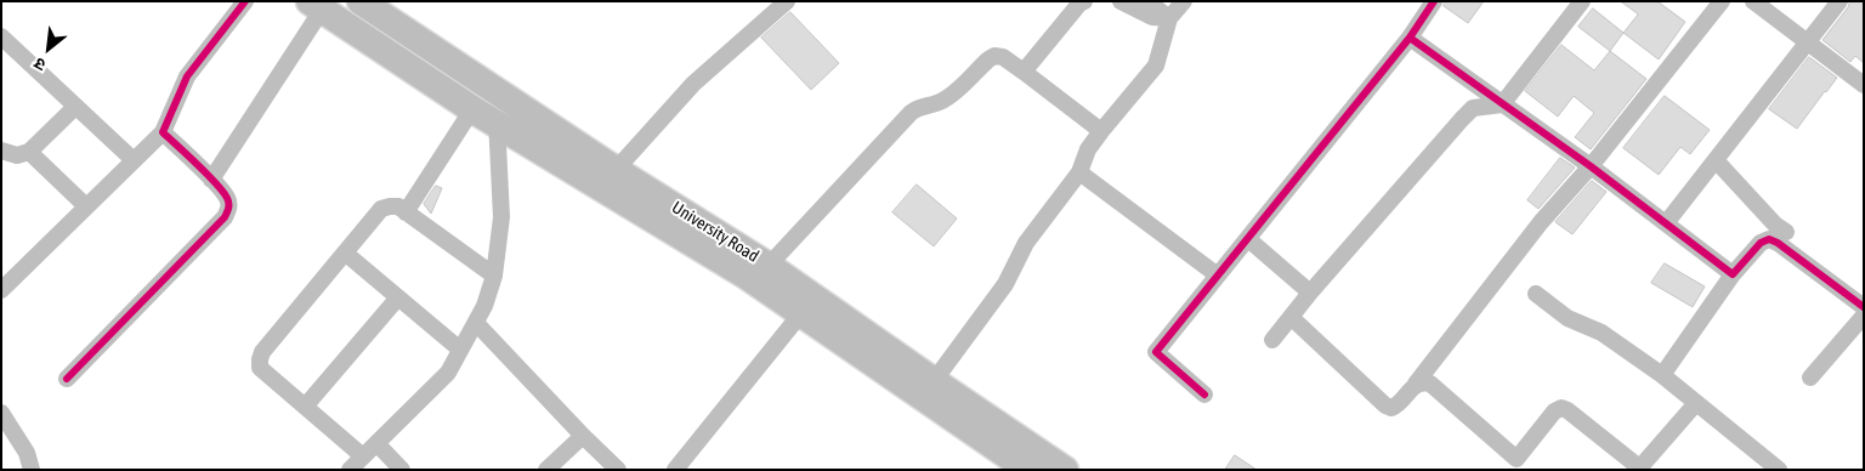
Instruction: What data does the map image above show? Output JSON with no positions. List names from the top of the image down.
{
  "streets": {
    "main road": ["University Road"]
  },
  "north": "bottom left"
}
